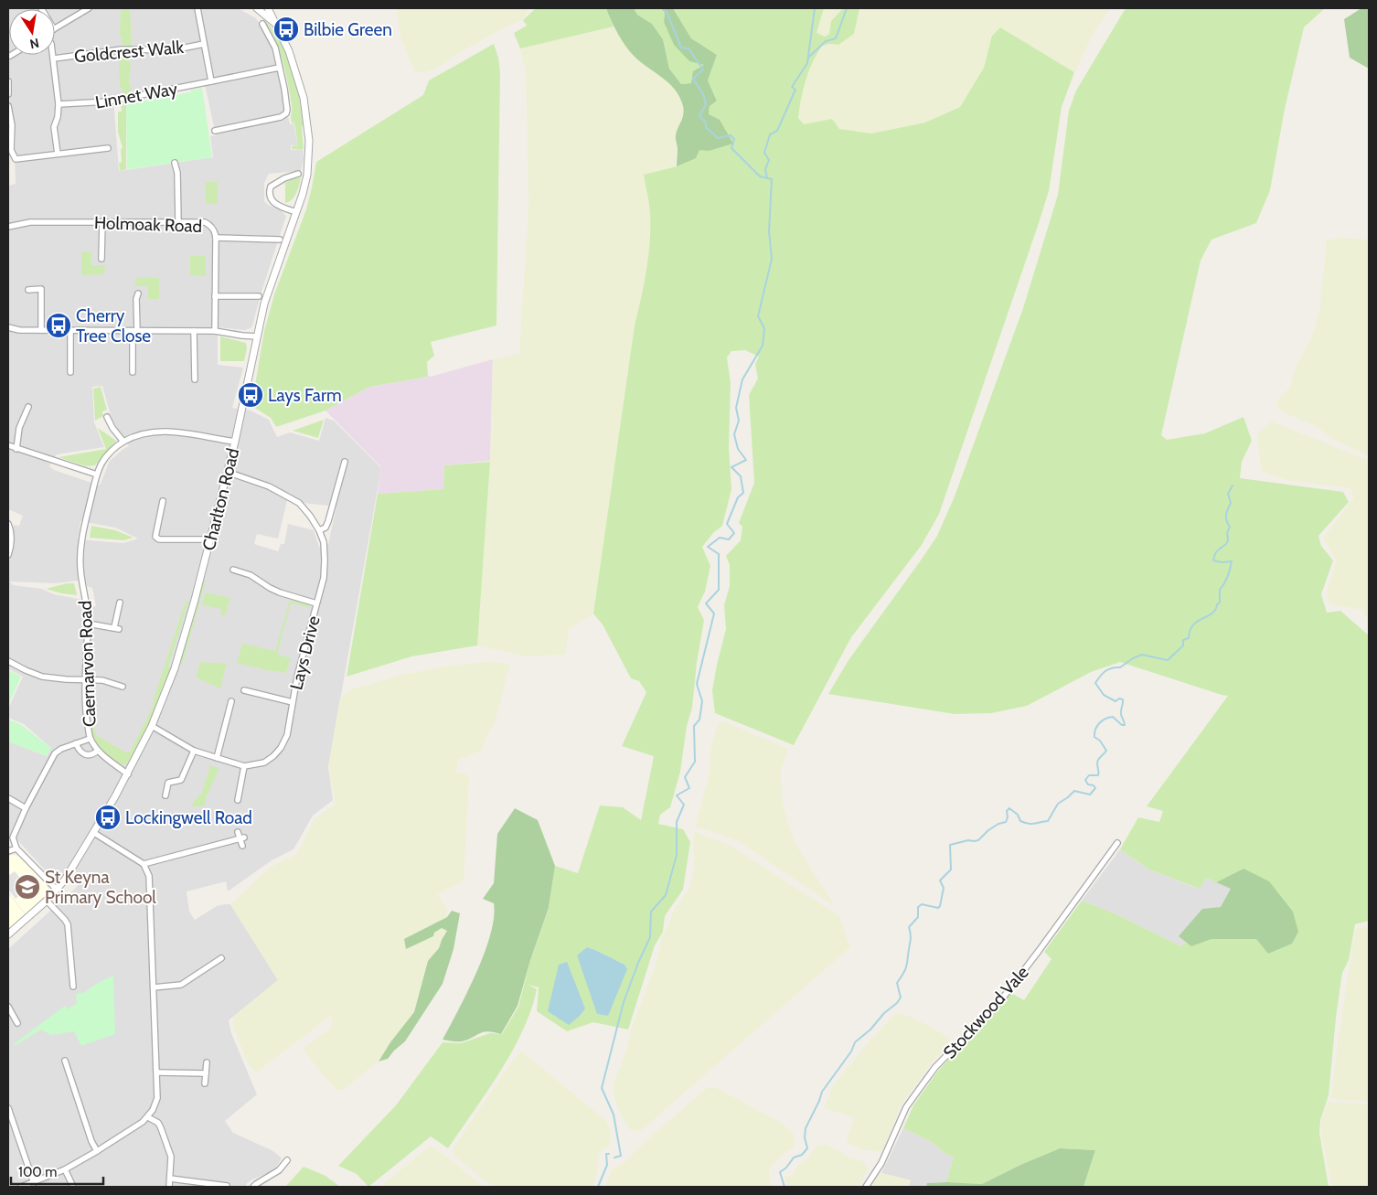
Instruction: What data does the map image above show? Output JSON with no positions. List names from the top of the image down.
{
  "streets": {
    "street": [
      "Goldcrest Walk",
      "Linnet Way",
      "Holmoak Road",
      "Charlton Road",
      "Lays Drive",
      "Caernarvon Road",
      "Stockwood Vale"
    ]
  },
  "crossings": [
    ["Charlton Road", "Lays Drive"],
    ["Charlton Road", "Caernarvon Road"]
  ],
  "places": {
    "bus stop": [
      "Bilbie Green",
      "Cherry Tree Close",
      "Lays Farm",
      "Lockingwell Road"
    ],
    "school or university": ["St Keyna Primary School"]
  },
  "scale_bar": "100 m",
  "north": "bottom"
}
